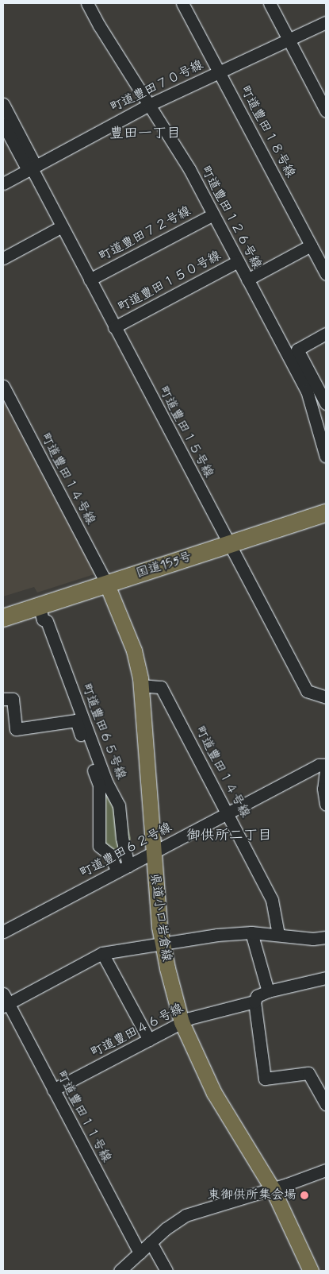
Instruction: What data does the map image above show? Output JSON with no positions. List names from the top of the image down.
{
  "streets": {
    "highway": ["国道155号"],
    "main road": ["県道小口岩倉線"],
    "street": [
      "町道豊田７０号線",
      "町道豊田１８号線",
      "町道豊田１２６号線",
      "町道豊田７２号線",
      "町道豊田１５０号線",
      "町道豊田１５号線",
      "町道豊田１４号線",
      "町道豊田６５号線",
      "町道豊田６２号線",
      "町道豊田４６号線",
      "町道豊田１１号線"
    ]
  },
  "crossings": [
    ["町道豊田７０号線", "町道豊田１８号線"],
    ["町道豊田７０号線", "町道豊田１２６号線"],
    ["町道豊田７０号線", "町道豊田１５号線"],
    ["町道豊田１２６号線", "町道豊田７２号線"],
    ["町道豊田１２６号線", "町道豊田１５０号線"],
    ["町道豊田７２号線", "町道豊田１５号線"],
    ["町道豊田１５０号線", "町道豊田１５号線"],
    ["町道豊田１５号線", "国道155号"],
    ["町道豊田１４号線", "国道155号"],
    ["町道豊田１４号線", "町道豊田６２号線"],
    ["町道豊田１４号線", "県道小口岩倉線"],
    ["国道155号", "町道豊田６５号線"],
    ["国道155号", "県道小口岩倉線"],
    ["町道豊田６５号線", "町道豊田６２号線"],
    ["町道豊田６２号線", "県道小口岩倉線"],
    ["県道小口岩倉線", "町道豊田４６号線"],
    ["町道豊田４６号線", "町道豊田１１号線"]
  ],
  "districts": ["豊田一丁目", "御供所二丁目"],
  "places": ["東御供所集会場"]
}
